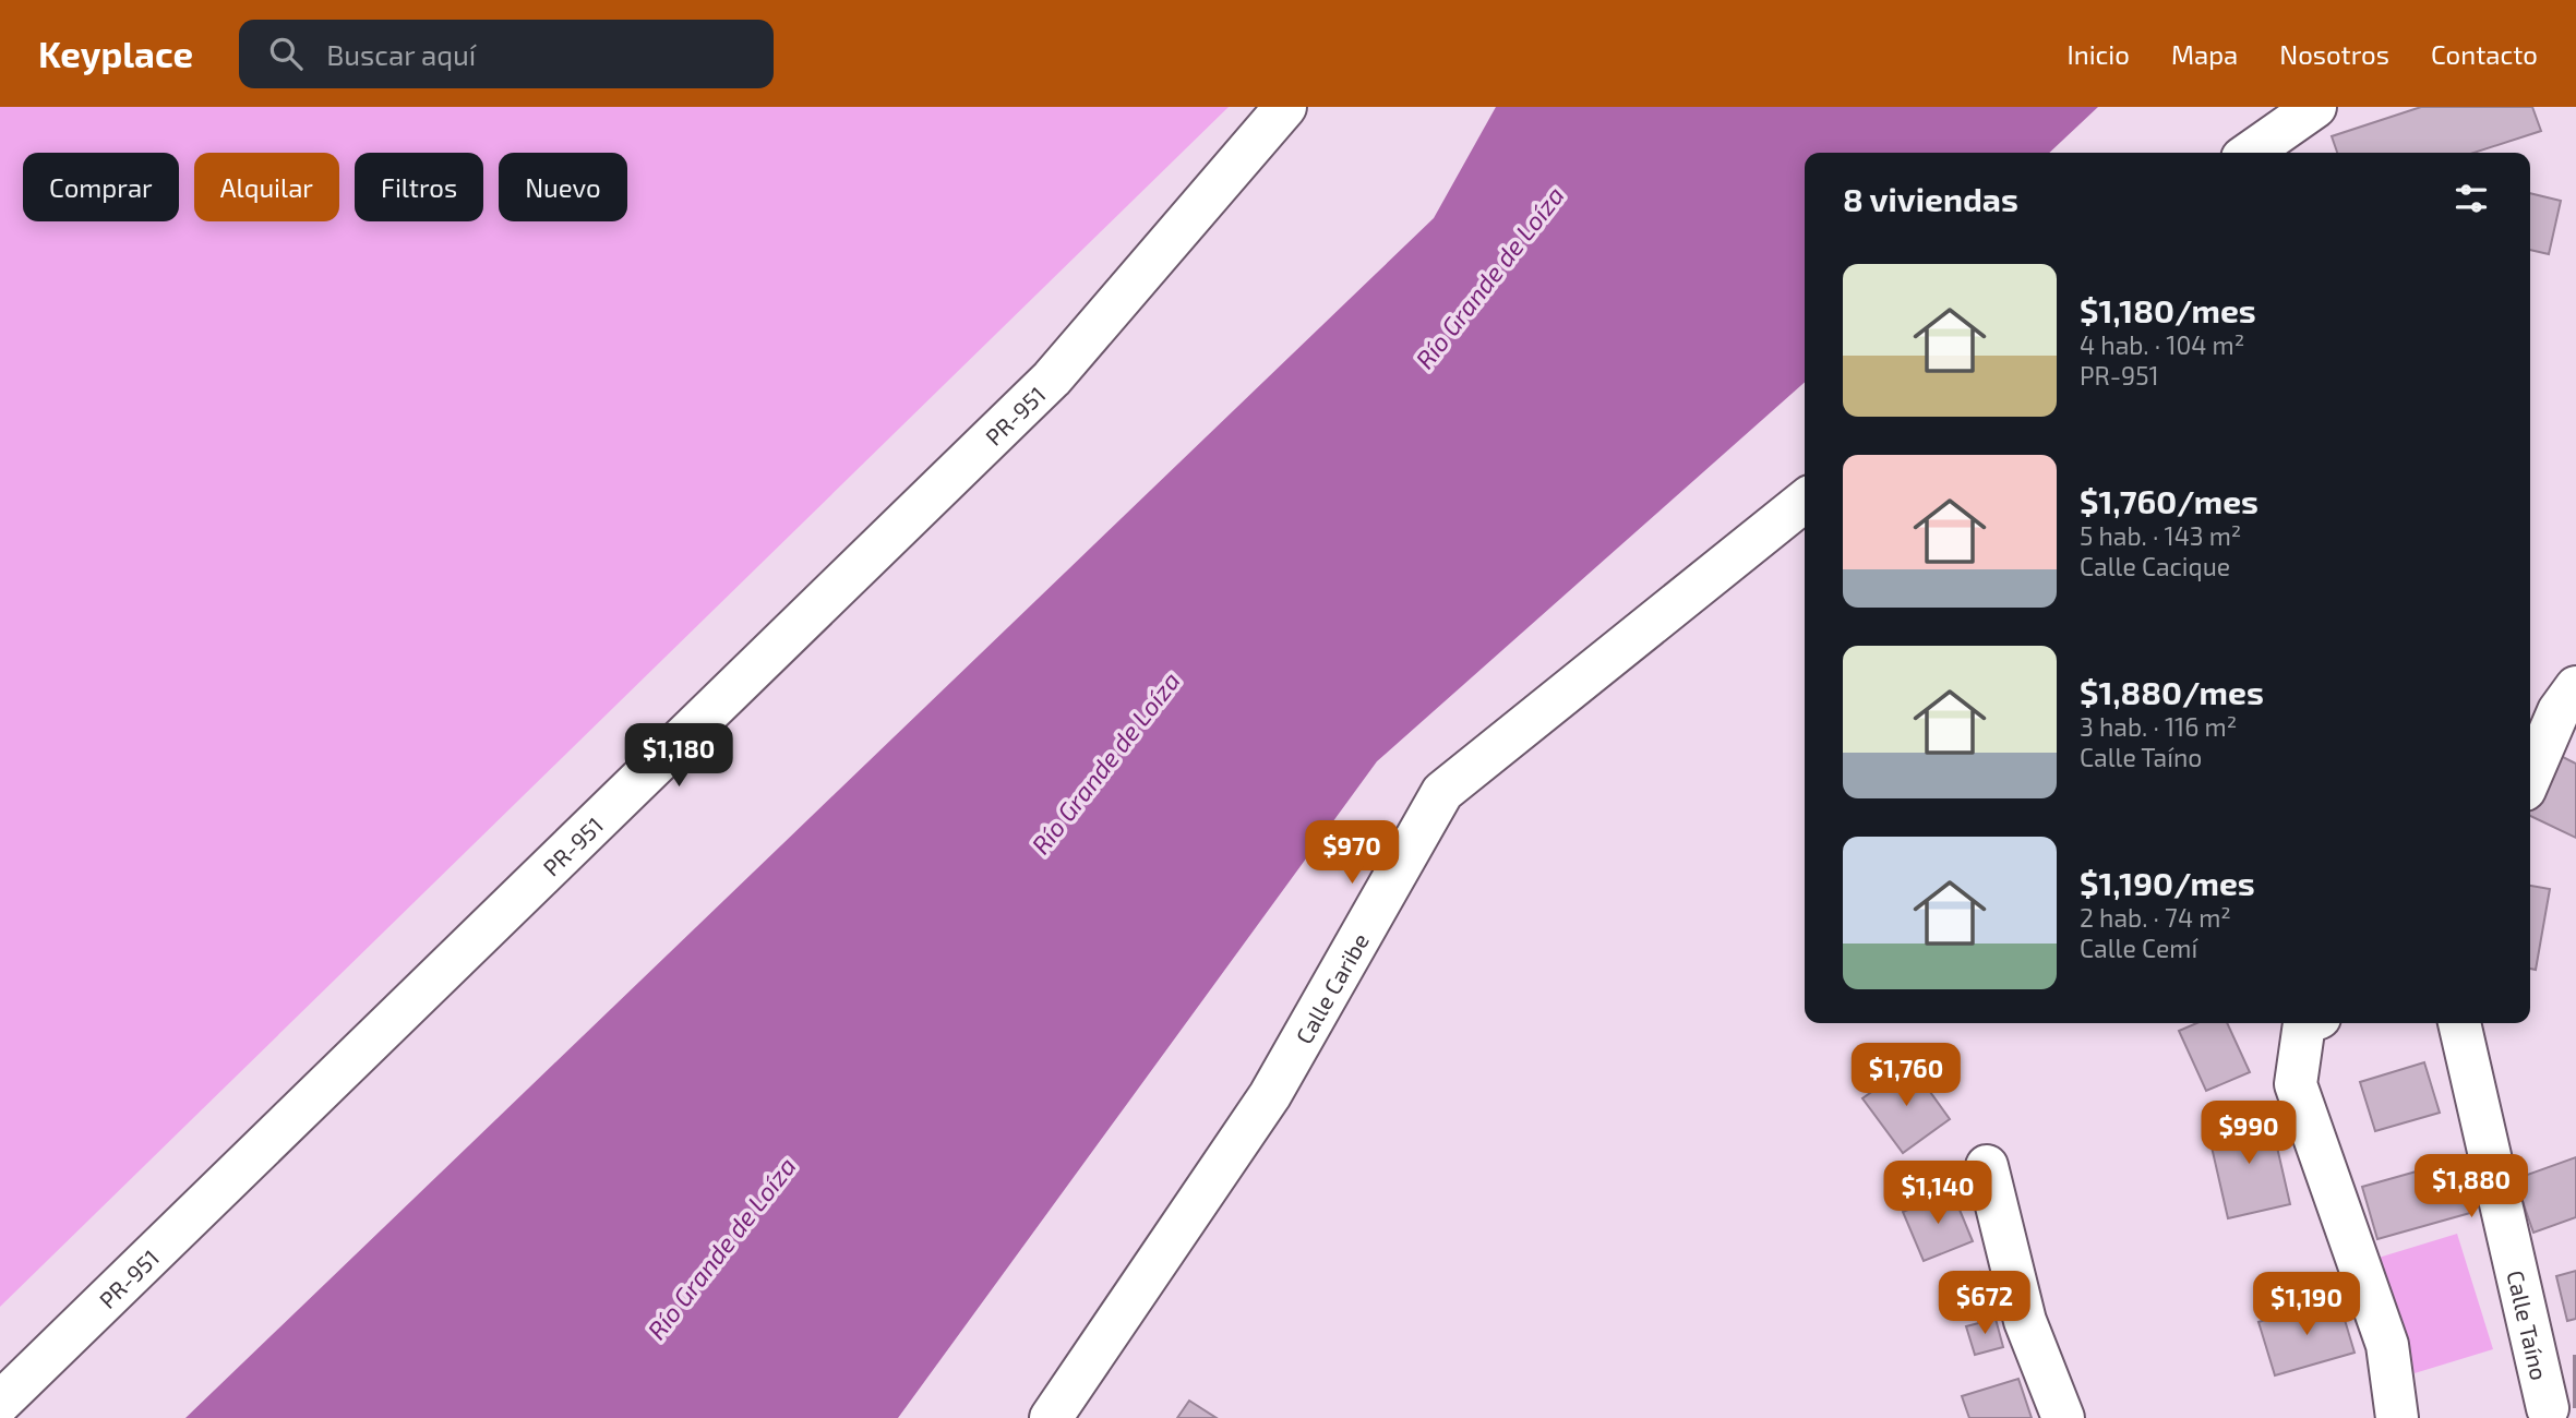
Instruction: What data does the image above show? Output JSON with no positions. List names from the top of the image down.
{
  "streets": {
    "street": ["PR-951", "Calle Caribe", "Calle Taíno"]
  },
  "water": ["Río Grande de Loíza"],
  "page": {
    "header": "Keyplace",
    "search": "Buscar aquí",
    "nav": [
      "Inicio",
      "Mapa",
      "Nosotros",
      "Contacto"
    ],
    "chip": [
      "Comprar",
      "Alquilar",
      "Filtros",
      "Nuevo"
    ],
    "heading": "8 viviendas",
    "list": [
      {
        "name": "$1,180/mes",
        "note": "4 hab. · 104 m² · PR-951"
      },
      {
        "name": "$1,760/mes",
        "note": "5 hab. · 143 m² · Calle Cacique"
      },
      {
        "name": "$1,880/mes",
        "note": "3 hab. · 116 m² · Calle Taíno"
      },
      {
        "name": "$1,190/mes",
        "note": "2 hab. · 74 m² · Calle Cemí"
      }
    ],
    "price": [
      "$1,180",
      "$970",
      "$1,760",
      "$990",
      "$1,880",
      "$1,140",
      "$672",
      "$1,190"
    ]
  }
}
